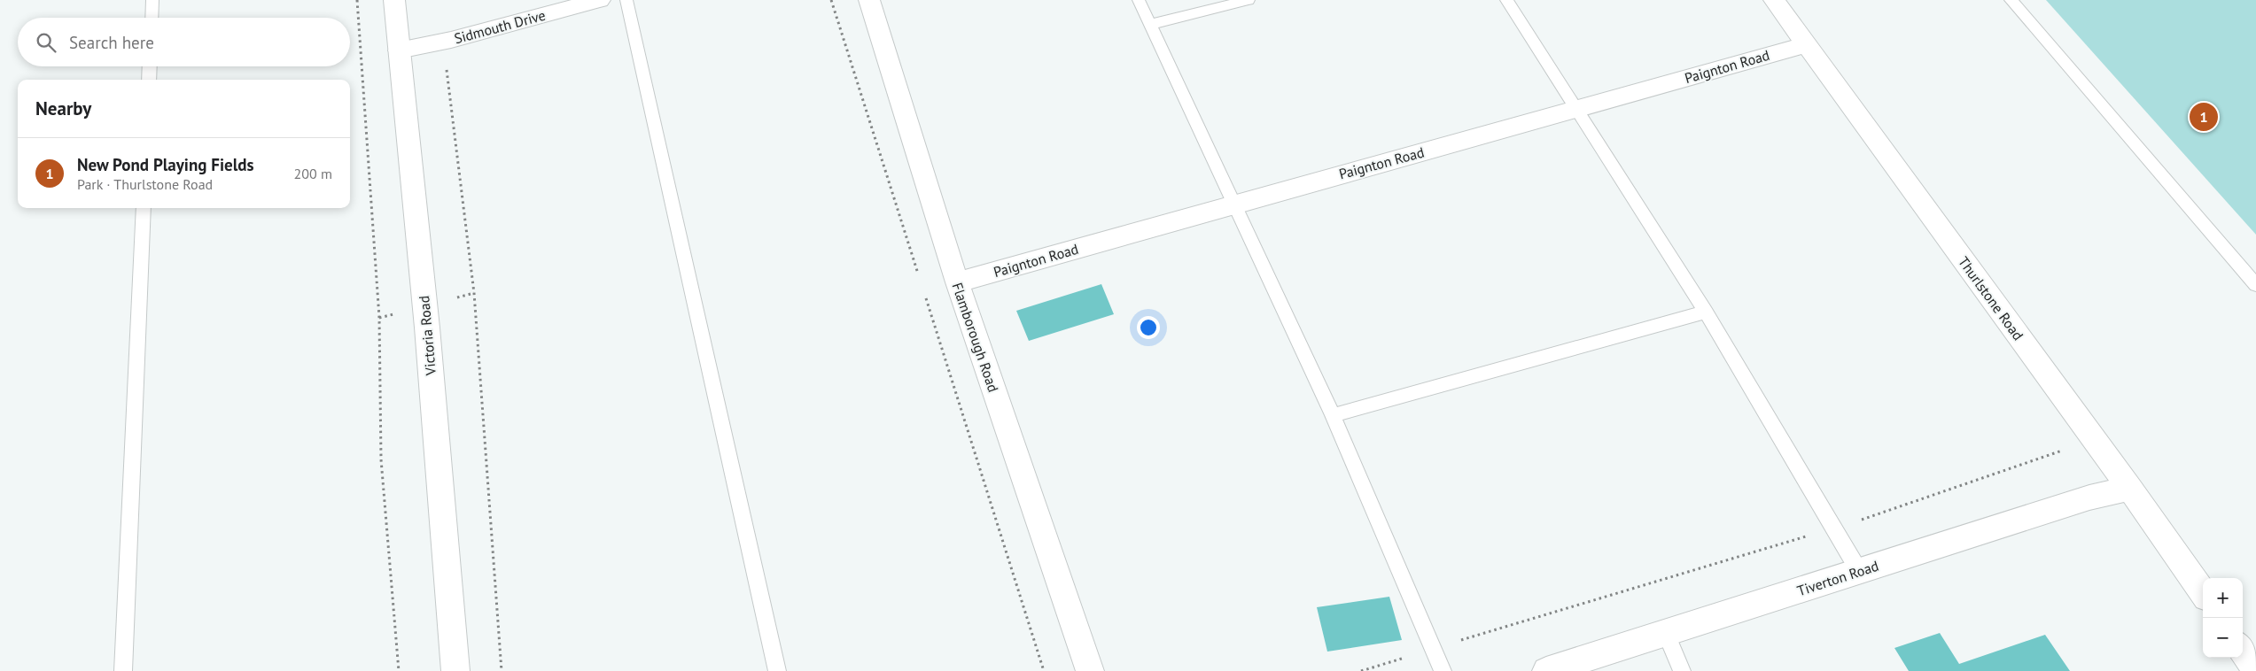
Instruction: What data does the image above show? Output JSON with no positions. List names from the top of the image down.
{
  "streets": {
    "street": [
      "Sidmouth Drive",
      "Paignton Road",
      "Thurlstone Road",
      "Victoria Road",
      "Flamborough Road",
      "Tiverton Road"
    ]
  },
  "crossings": [
    ["Sidmouth Drive", "Victoria Road"],
    ["Paignton Road", "Thurlstone Road"],
    ["Paignton Road", "Flamborough Road"],
    ["Thurlstone Road", "Tiverton Road"]
  ],
  "page": {
    "search": "Search here",
    "heading": "Nearby",
    "pins": "1",
    "list": [
      {
        "mark": "1",
        "name": "New Pond Playing Fields",
        "note": "Park · Thurlstone Road",
        "value": "200 m"
      }
    ],
    "map_buttons": ["+", "−"]
  }
}
